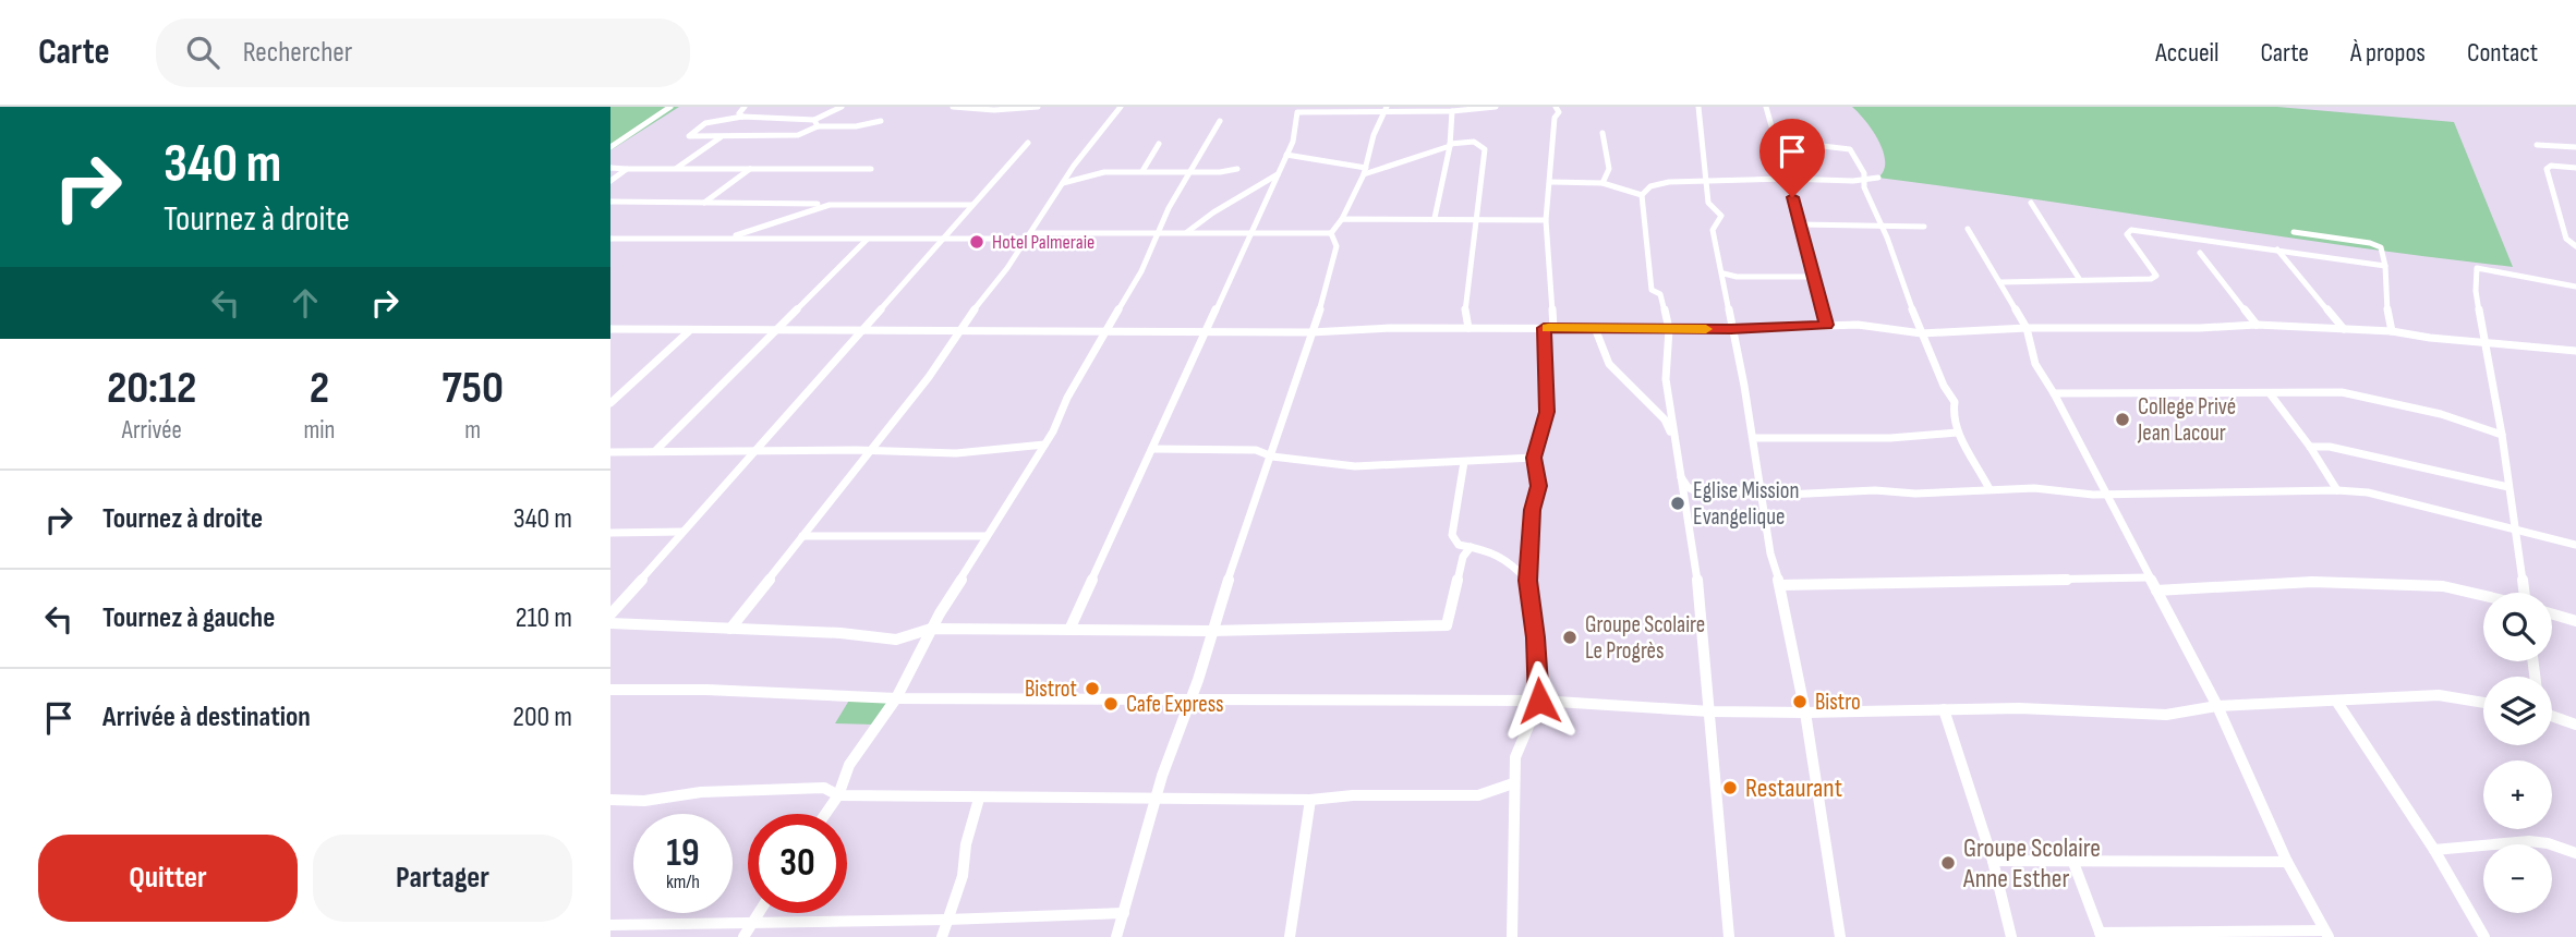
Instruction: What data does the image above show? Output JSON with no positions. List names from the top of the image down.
{
  "places": [
    "Hotel Palmeraie",
    "College Privé Jean Lacour",
    "Eglise Mission Evangelique",
    "Groupe Scolaire Le Progrès",
    "Bistrot",
    "Bistro",
    "Cafe Express",
    "Restaurant",
    "Groupe Scolaire Anne Esther"
  ],
  "page": {
    "header": "Carte",
    "search": "Rechercher",
    "nav": [
      "Accueil",
      "Carte",
      "À propos",
      "Contact"
    ],
    "turn": ["340 m", "Tournez à droite"],
    "eta": [
      "20:12",
      "Arrivée",
      "2",
      "min",
      "750",
      "m"
    ],
    "list": [
      {
        "name": "Tournez à droite",
        "value": "340 m"
      },
      {
        "name": "Tournez à gauche",
        "value": "210 m"
      },
      {
        "name": "Arrivée à destination",
        "value": "200 m"
      }
    ],
    "map_buttons": ["+", "−"],
    "speed": "19 km/h",
    "limit": "30",
    "buttons": ["Quitter", "Partager"]
  }
}
